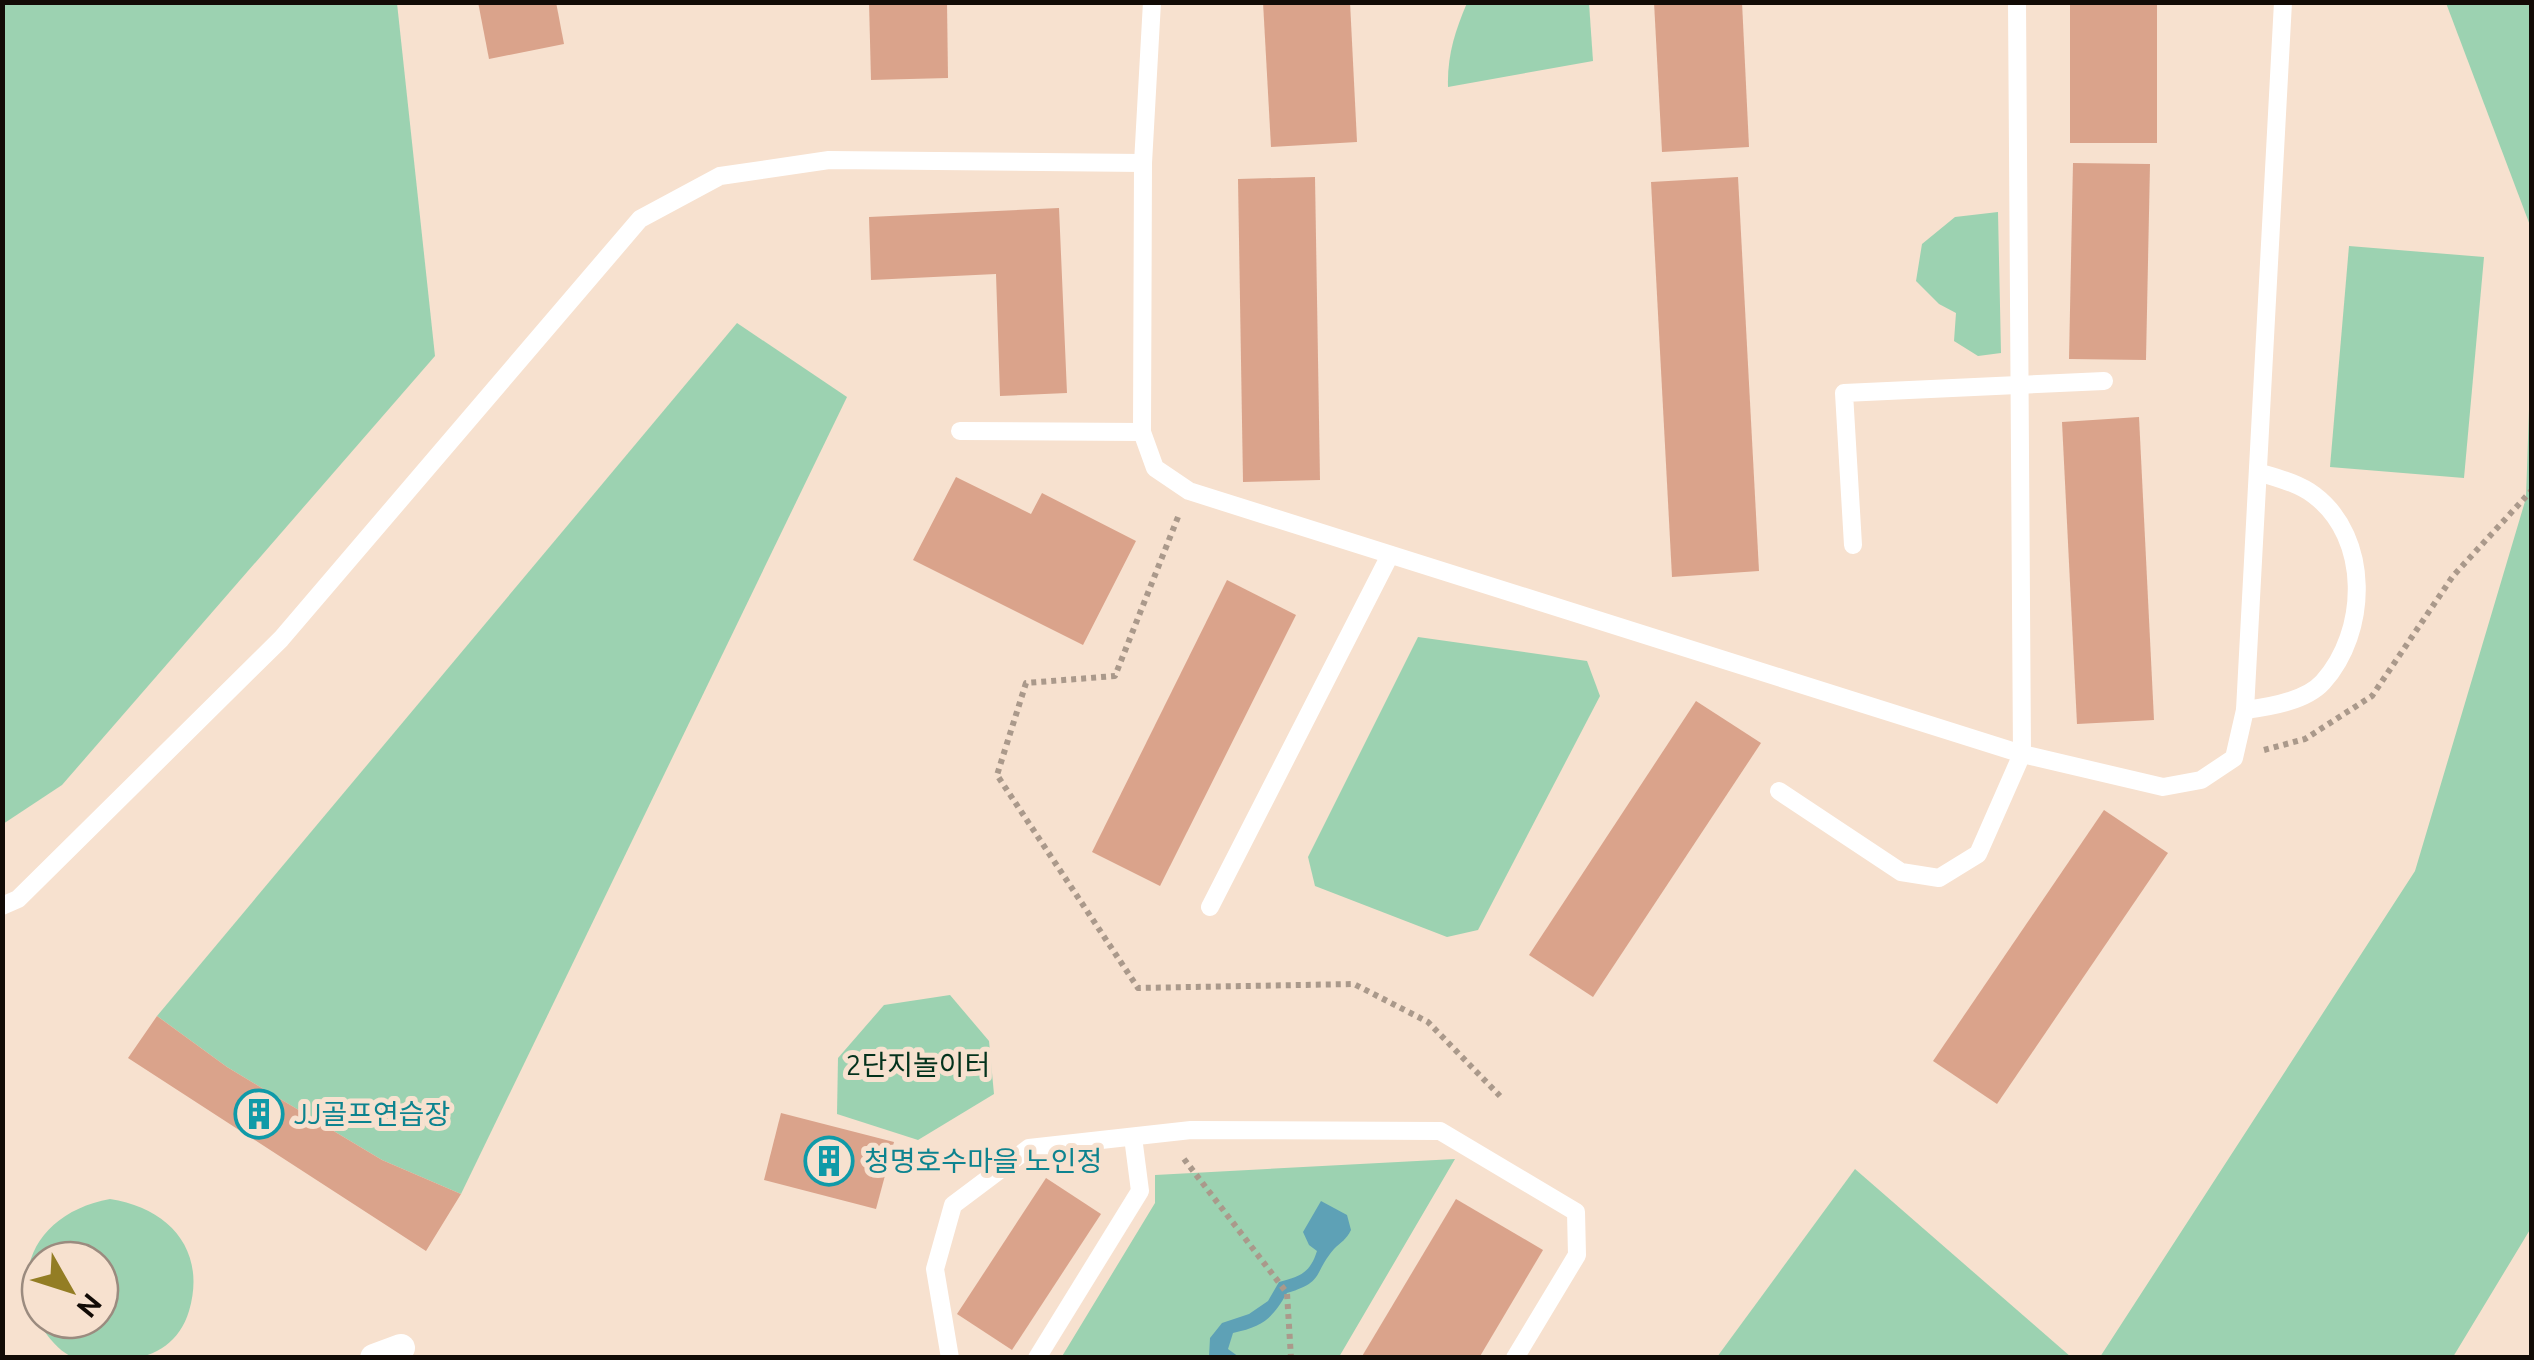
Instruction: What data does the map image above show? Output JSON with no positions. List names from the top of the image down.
{
  "parks": ["2단지놀이터"],
  "places": {
    "building": ["JJ골프연습장", "청명호수마을 노인정"]
  },
  "north": "bottom right"
}
